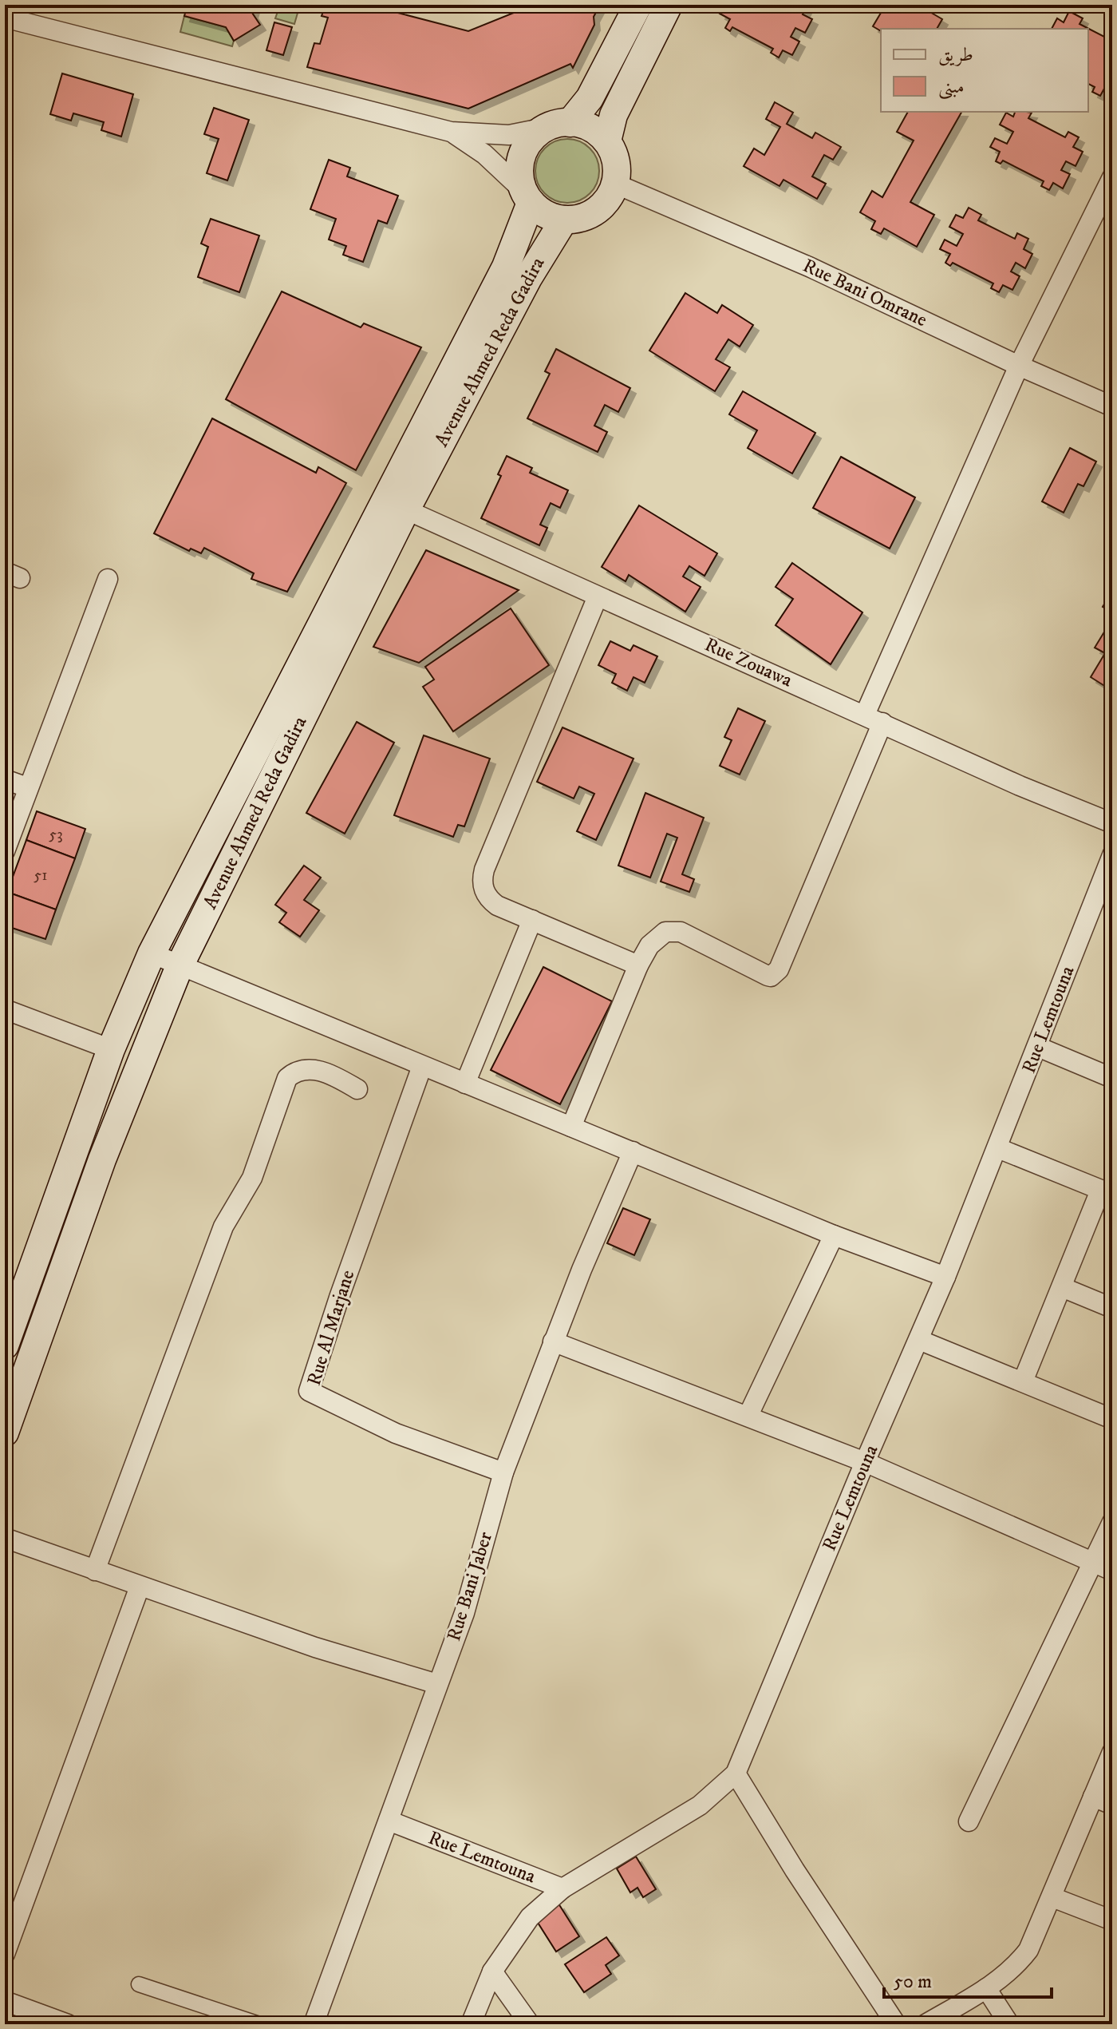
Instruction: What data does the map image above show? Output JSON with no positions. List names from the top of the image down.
{
  "streets": {
    "main road": ["Avenue Ahmed Reda Gadira"],
    "street": [
      "Rue Bani Omrane",
      "Rue Zouawa",
      "Rue Lemtouna",
      "Rue Al Marjane",
      "Rue Bani Jaber"
    ]
  },
  "crossings": [
    ["Rue Bani Omrane", "Avenue Ahmed Reda Gadira"],
    ["Avenue Ahmed Reda Gadira", "Rue Zouawa"],
    ["Rue Lemtouna", "Rue Bani Jaber"],
    ["Rue Al Marjane", "Rue Bani Jaber"]
  ],
  "house_numbers": ["53", "51"],
  "legend": ["طريق", "مبنى"],
  "scale_bar": "50 m"
}
